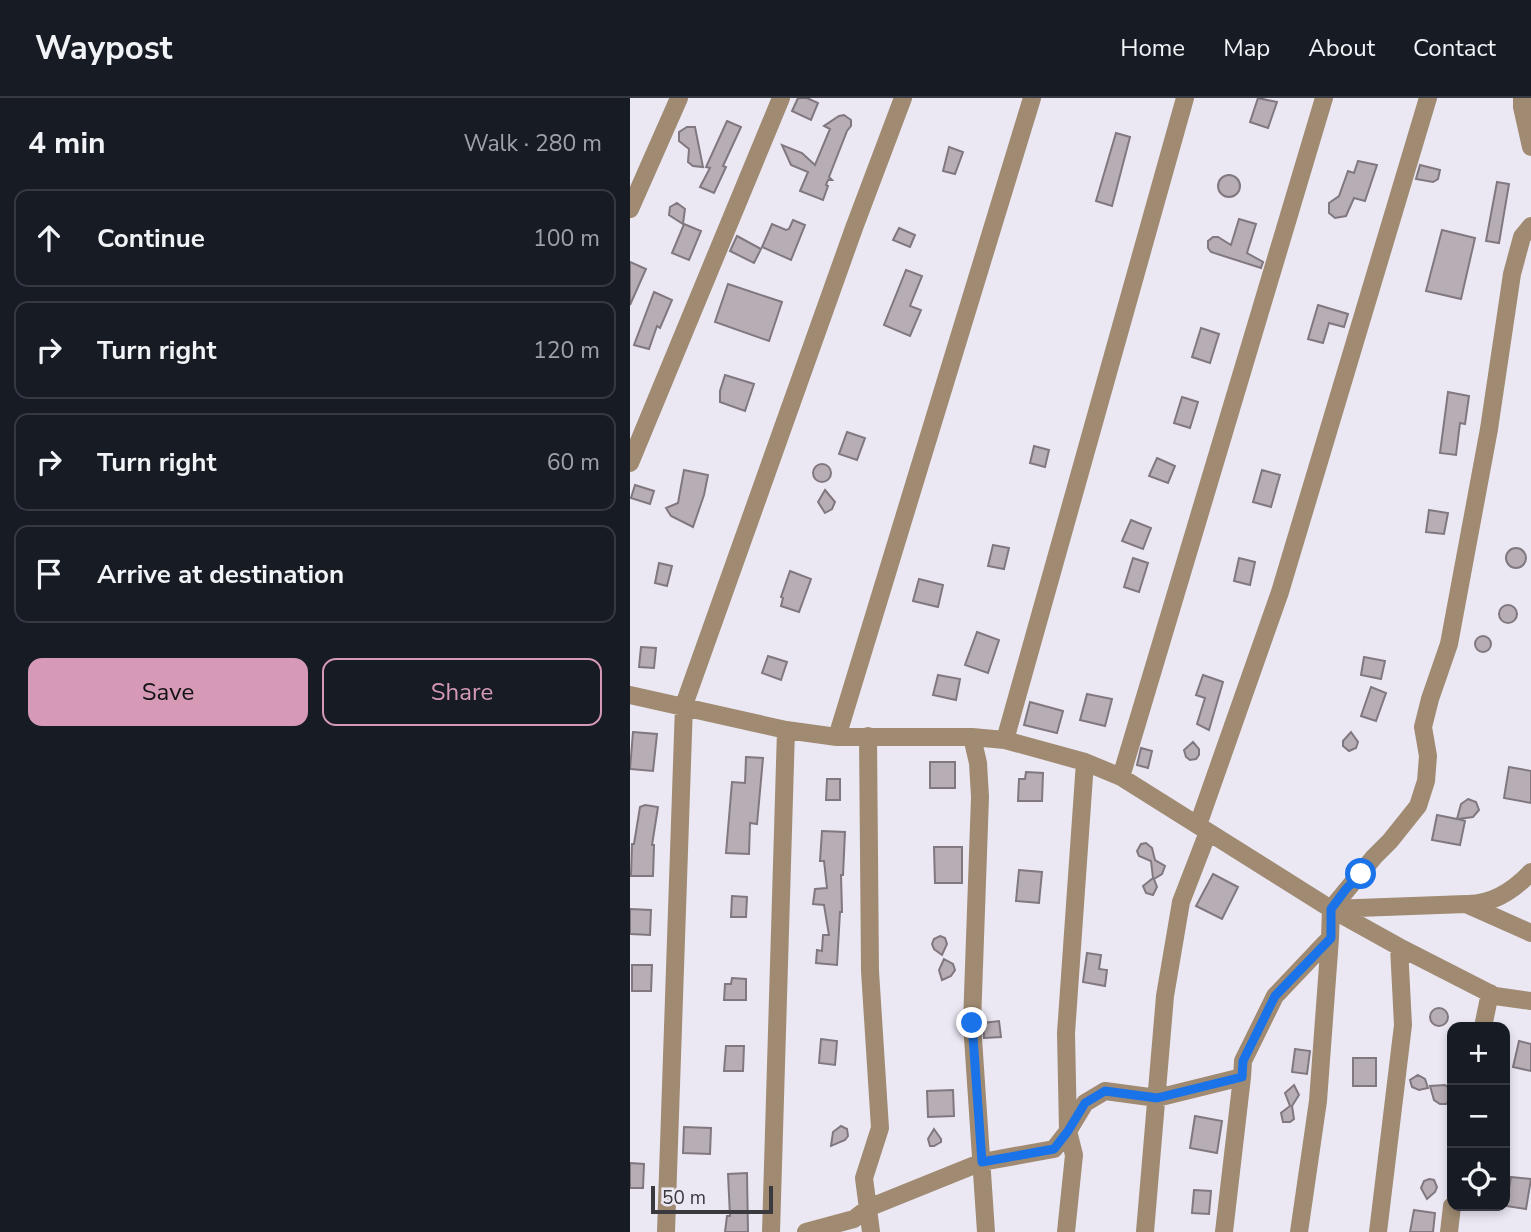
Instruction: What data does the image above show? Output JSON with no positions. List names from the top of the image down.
{
  "scale_bar": "50 m",
  "page": {
    "header": "Waypost",
    "nav": [
      "Home",
      "Map",
      "About",
      "Contact"
    ],
    "heading": ["4 min", "Walk · 280 m"],
    "list": [
      ["Continue", "100 m"],
      ["Turn right", "120 m"],
      ["Turn right", "60 m"],
      "Arrive at destination"
    ],
    "buttons": ["Save", "Share"],
    "map_buttons": ["+", "−"],
    "scale": "50 m"
  }
}
